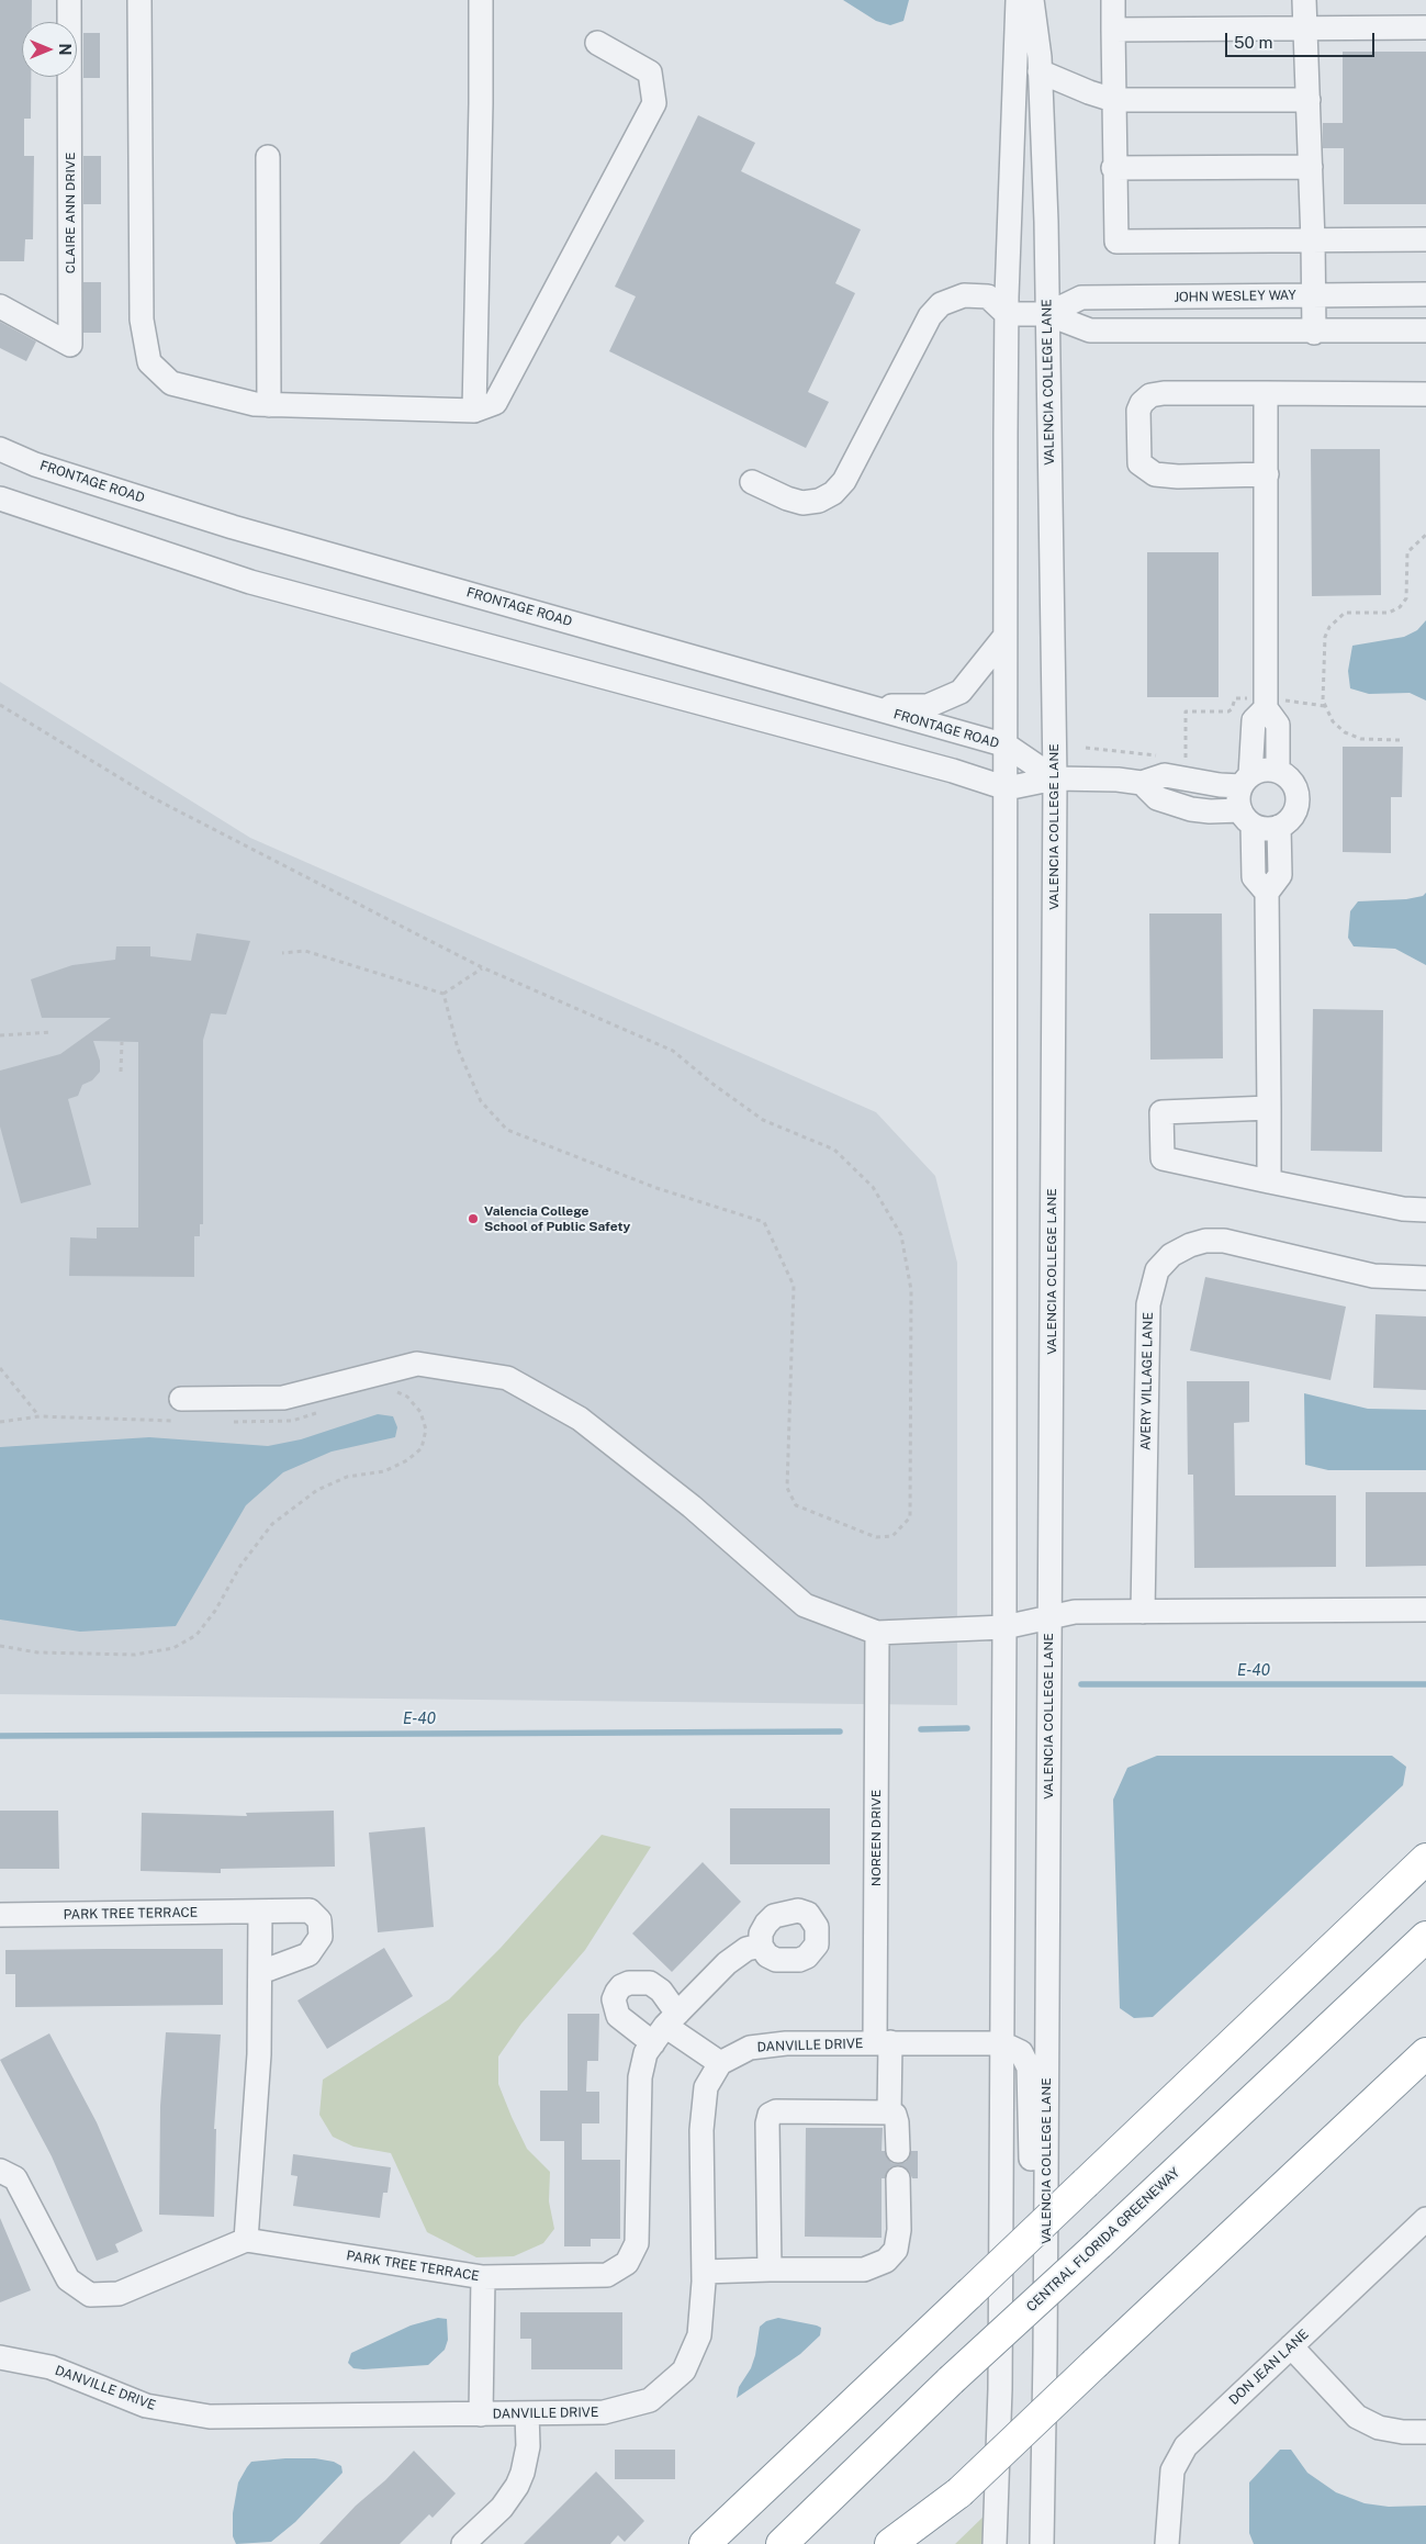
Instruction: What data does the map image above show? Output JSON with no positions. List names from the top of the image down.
{
  "streets": {
    "highway": ["CENTRAL FLORIDA GREENEWAY"],
    "street": [
      "CLAIRE ANN DRIVE",
      "JOHN WESLEY WAY",
      "VALENCIA COLLEGE LANE",
      "FRONTAGE ROAD",
      "AVERY VILLAGE LANE",
      "NOREEN DRIVE",
      "PARK TREE TERRACE",
      "DANVILLE DRIVE",
      "DON JEAN LANE"
    ]
  },
  "crossings": [
    ["JOHN WESLEY WAY", "VALENCIA COLLEGE LANE"],
    ["VALENCIA COLLEGE LANE", "FRONTAGE ROAD"],
    ["NOREEN DRIVE", "DANVILLE DRIVE"]
  ],
  "water": ["E-40"],
  "places": ["Valencia College School of Public Safety"],
  "scale_bar": "50 m",
  "north": "right"
}
